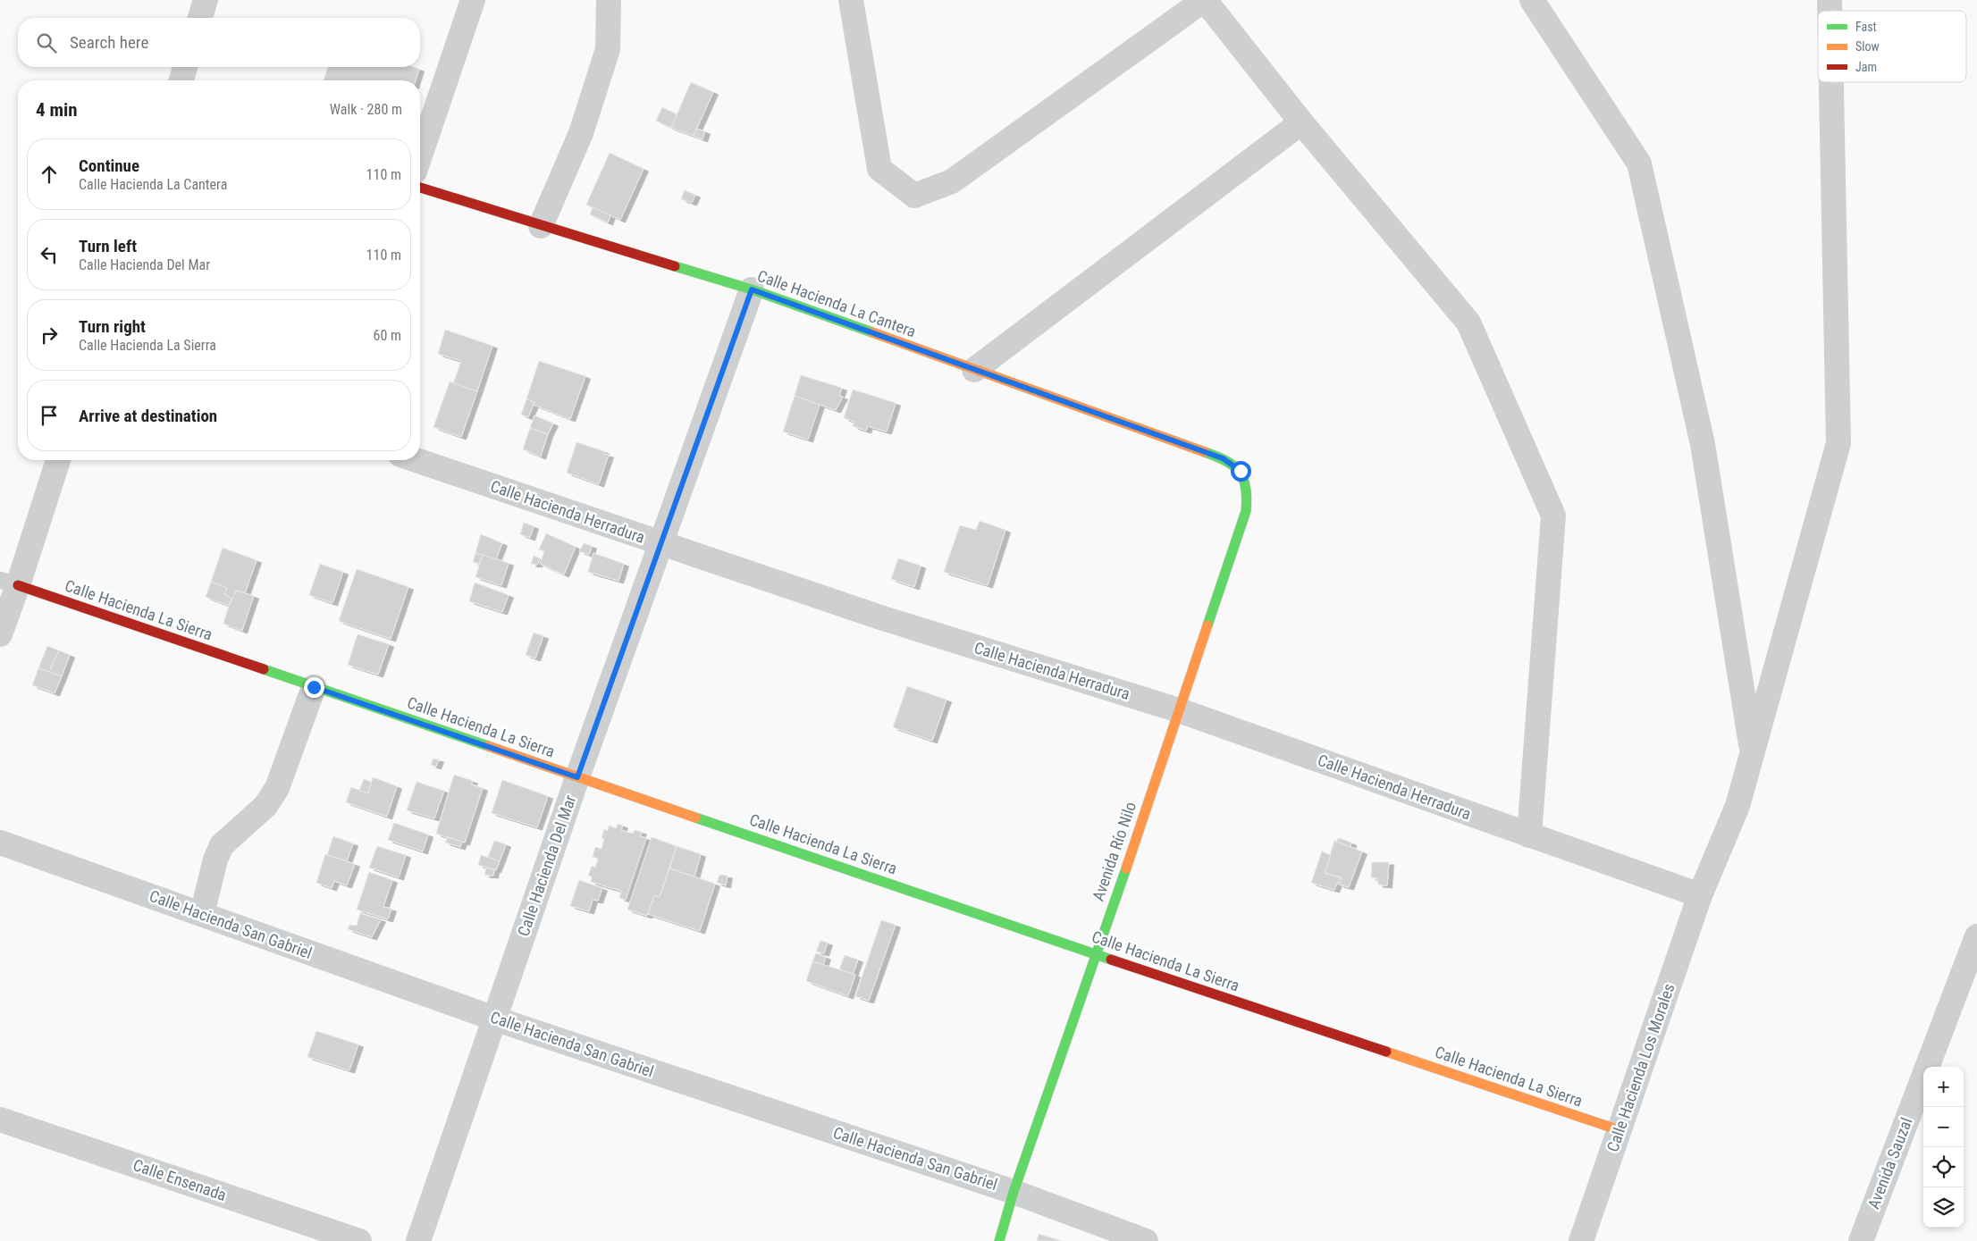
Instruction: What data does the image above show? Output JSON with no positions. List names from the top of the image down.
{
  "streets": {
    "street": [
      "Calle Hacienda La Cantera",
      "Calle Hacienda Herradura",
      "Calle Hacienda La Sierra",
      "Avenida Río Nilo",
      "Calle Hacienda Del Mar",
      "Calle Hacienda San Gabriel",
      "Calle Hacienda Los Morales",
      "Avenida Sauzal",
      "Calle Ensenada"
    ]
  },
  "crossings": [
    ["Calle Hacienda La Cantera", "Avenida Río Nilo"],
    ["Calle Hacienda La Cantera", "Calle Hacienda Del Mar"],
    ["Calle Hacienda Herradura", "Avenida Río Nilo"],
    ["Calle Hacienda Herradura", "Calle Hacienda Del Mar"],
    ["Calle Hacienda Herradura", "Calle Hacienda Los Morales"],
    ["Calle Hacienda La Sierra", "Avenida Río Nilo"],
    ["Calle Hacienda La Sierra", "Calle Hacienda Del Mar"],
    ["Calle Hacienda La Sierra", "Calle Hacienda Los Morales"],
    ["Avenida Río Nilo", "Calle Hacienda San Gabriel"],
    ["Calle Hacienda Del Mar", "Calle Hacienda San Gabriel"]
  ],
  "legend": ["Fast", "Slow", "Jam"],
  "page": {
    "search": "Search here",
    "heading": ["4 min", "Walk · 280 m"],
    "list": [
      ["Continue", "Calle Hacienda La Cantera", "110 m"],
      ["Turn left", "Calle Hacienda Del Mar", "110 m"],
      ["Turn right", "Calle Hacienda La Sierra", "60 m"],
      "Arrive at destination"
    ],
    "map_buttons": ["+", "−"]
  }
}
